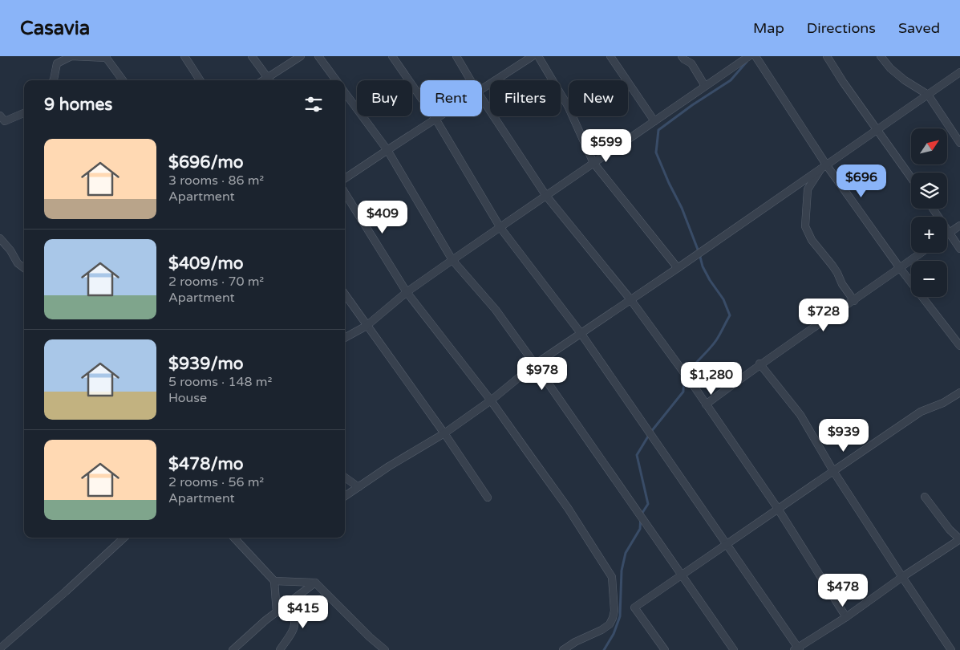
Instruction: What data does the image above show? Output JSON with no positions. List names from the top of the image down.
{
  "north": "top right",
  "page": {
    "header": "Casavia",
    "nav": ["Map", "Directions", "Saved"],
    "chip": [
      "Buy",
      "Rent",
      "Filters",
      "New"
    ],
    "heading": "9 homes",
    "map_buttons": ["+", "−"],
    "list": [
      {
        "name": "$696/mo",
        "note": "3 rooms · 86 m² · Apartment"
      },
      {
        "name": "$409/mo",
        "note": "2 rooms · 70 m² · Apartment"
      },
      {
        "name": "$939/mo",
        "note": "5 rooms · 148 m² · House"
      },
      {
        "name": "$478/mo",
        "note": "2 rooms · 56 m² · Apartment"
      }
    ],
    "price": [
      "$599",
      "$696",
      "$409",
      "$728",
      "$978",
      "$1,280",
      "$939",
      "$478",
      "$415"
    ]
  }
}
